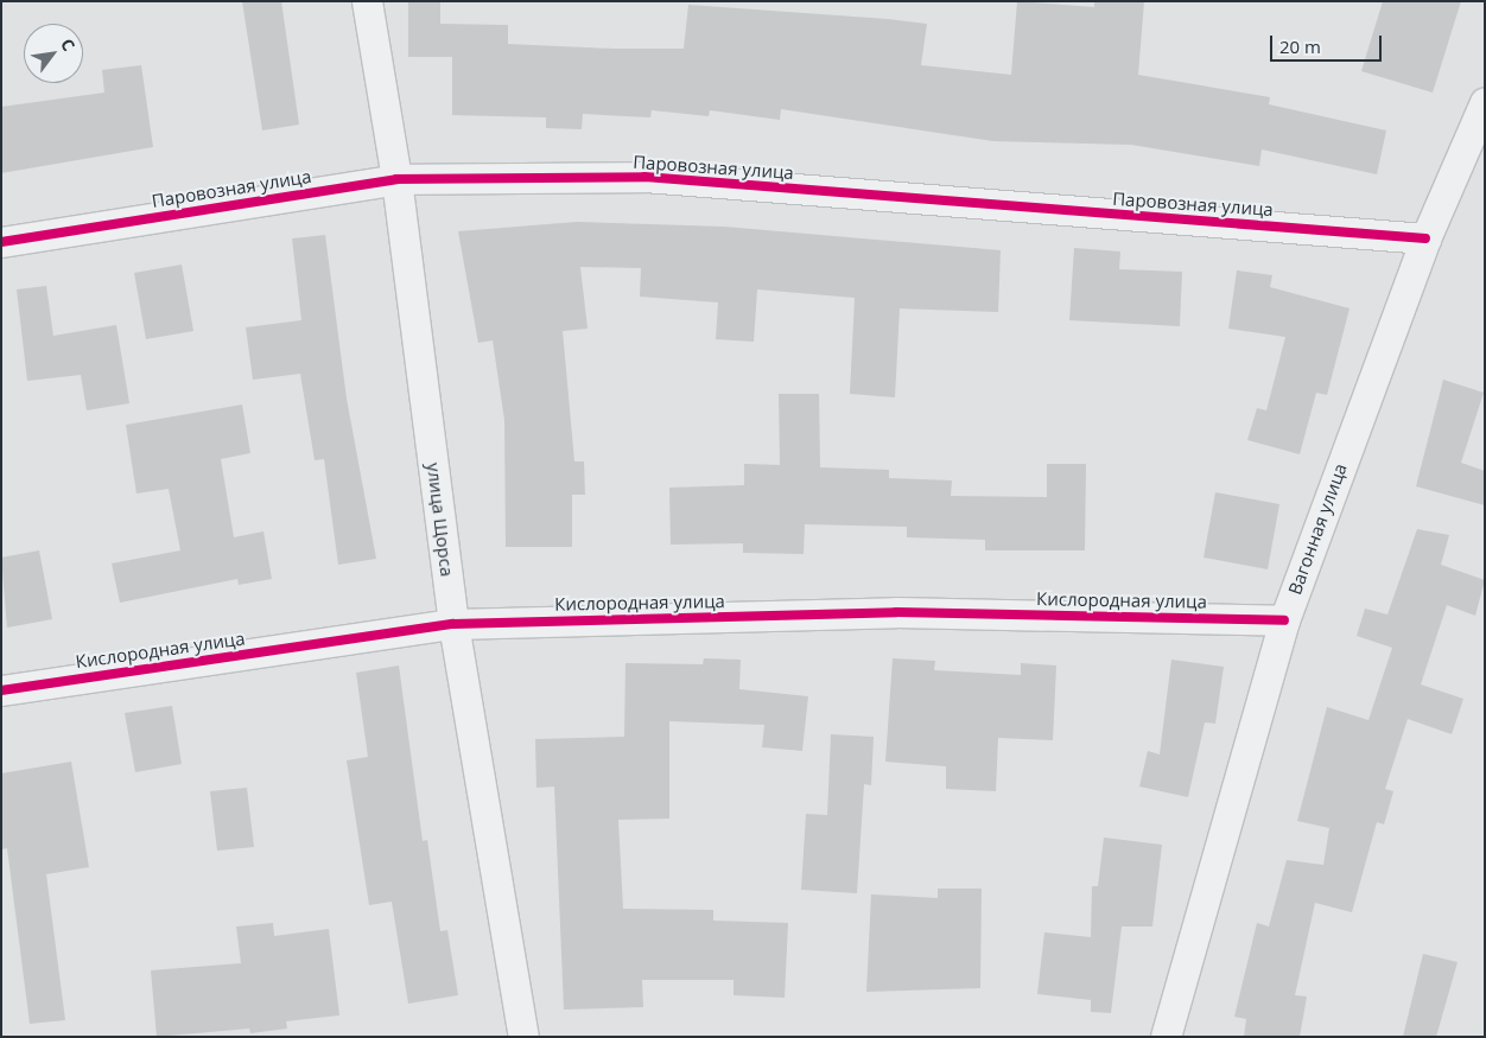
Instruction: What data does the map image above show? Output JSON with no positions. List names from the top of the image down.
{
  "streets": {
    "street": [
      "Паровозная улица",
      "улица Щорса",
      "Вагонная улица",
      "Кислородная улица"
    ]
  },
  "crossings": [
    ["Паровозная улица", "улица Щорса"],
    ["Паровозная улица", "Вагонная улица"],
    ["улица Щорса", "Кислородная улица"],
    ["Вагонная улица", "Кислородная улица"]
  ],
  "scale_bar": "20 m",
  "north": "top right"
}
